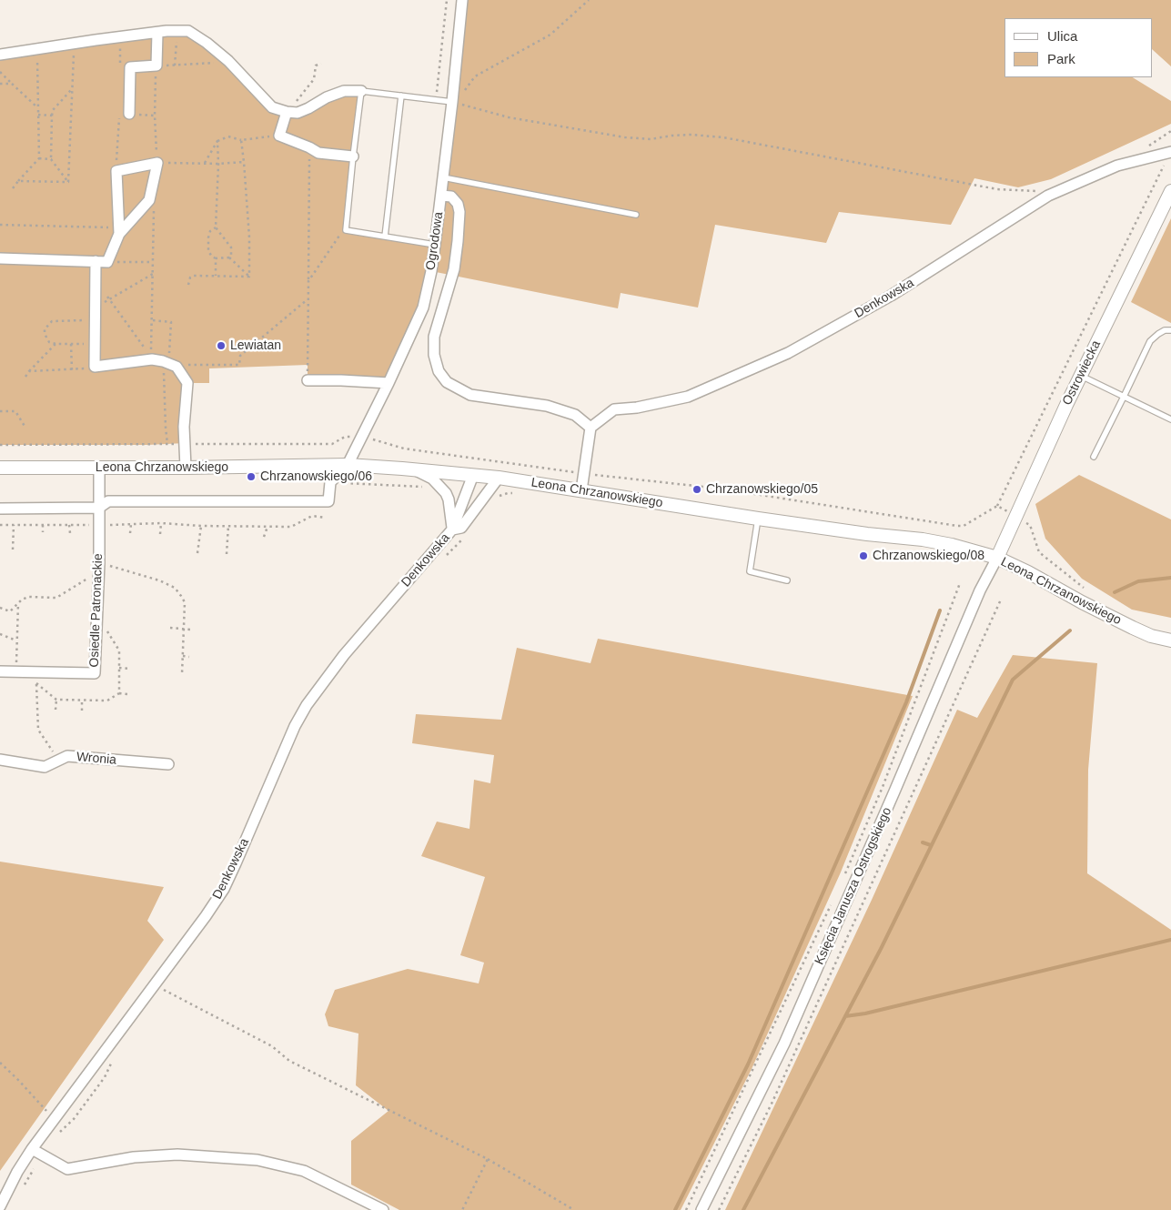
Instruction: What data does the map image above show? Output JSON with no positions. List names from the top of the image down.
{
  "streets": {
    "street": [
      "Ogrodowa",
      "Denkowska",
      "Ostrowiecka",
      "Leona Chrzanowskiego",
      "Osiedle Patronackie",
      "Wronia",
      "Księcia Janusza Ostrogskiego"
    ]
  },
  "crossings": [
    ["Ogrodowa", "Leona Chrzanowskiego"],
    ["Denkowska", "Leona Chrzanowskiego"],
    ["Ostrowiecka", "Leona Chrzanowskiego"],
    ["Ostrowiecka", "Księcia Janusza Ostrogskiego"],
    ["Leona Chrzanowskiego", "Osiedle Patronackie"],
    ["Leona Chrzanowskiego", "Księcia Janusza Ostrogskiego"]
  ],
  "places": [
    "Lewiatan",
    "Chrzanowskiego/06",
    "Chrzanowskiego/05",
    "Chrzanowskiego/08"
  ],
  "legend": ["Ulica", "Park"]
}
